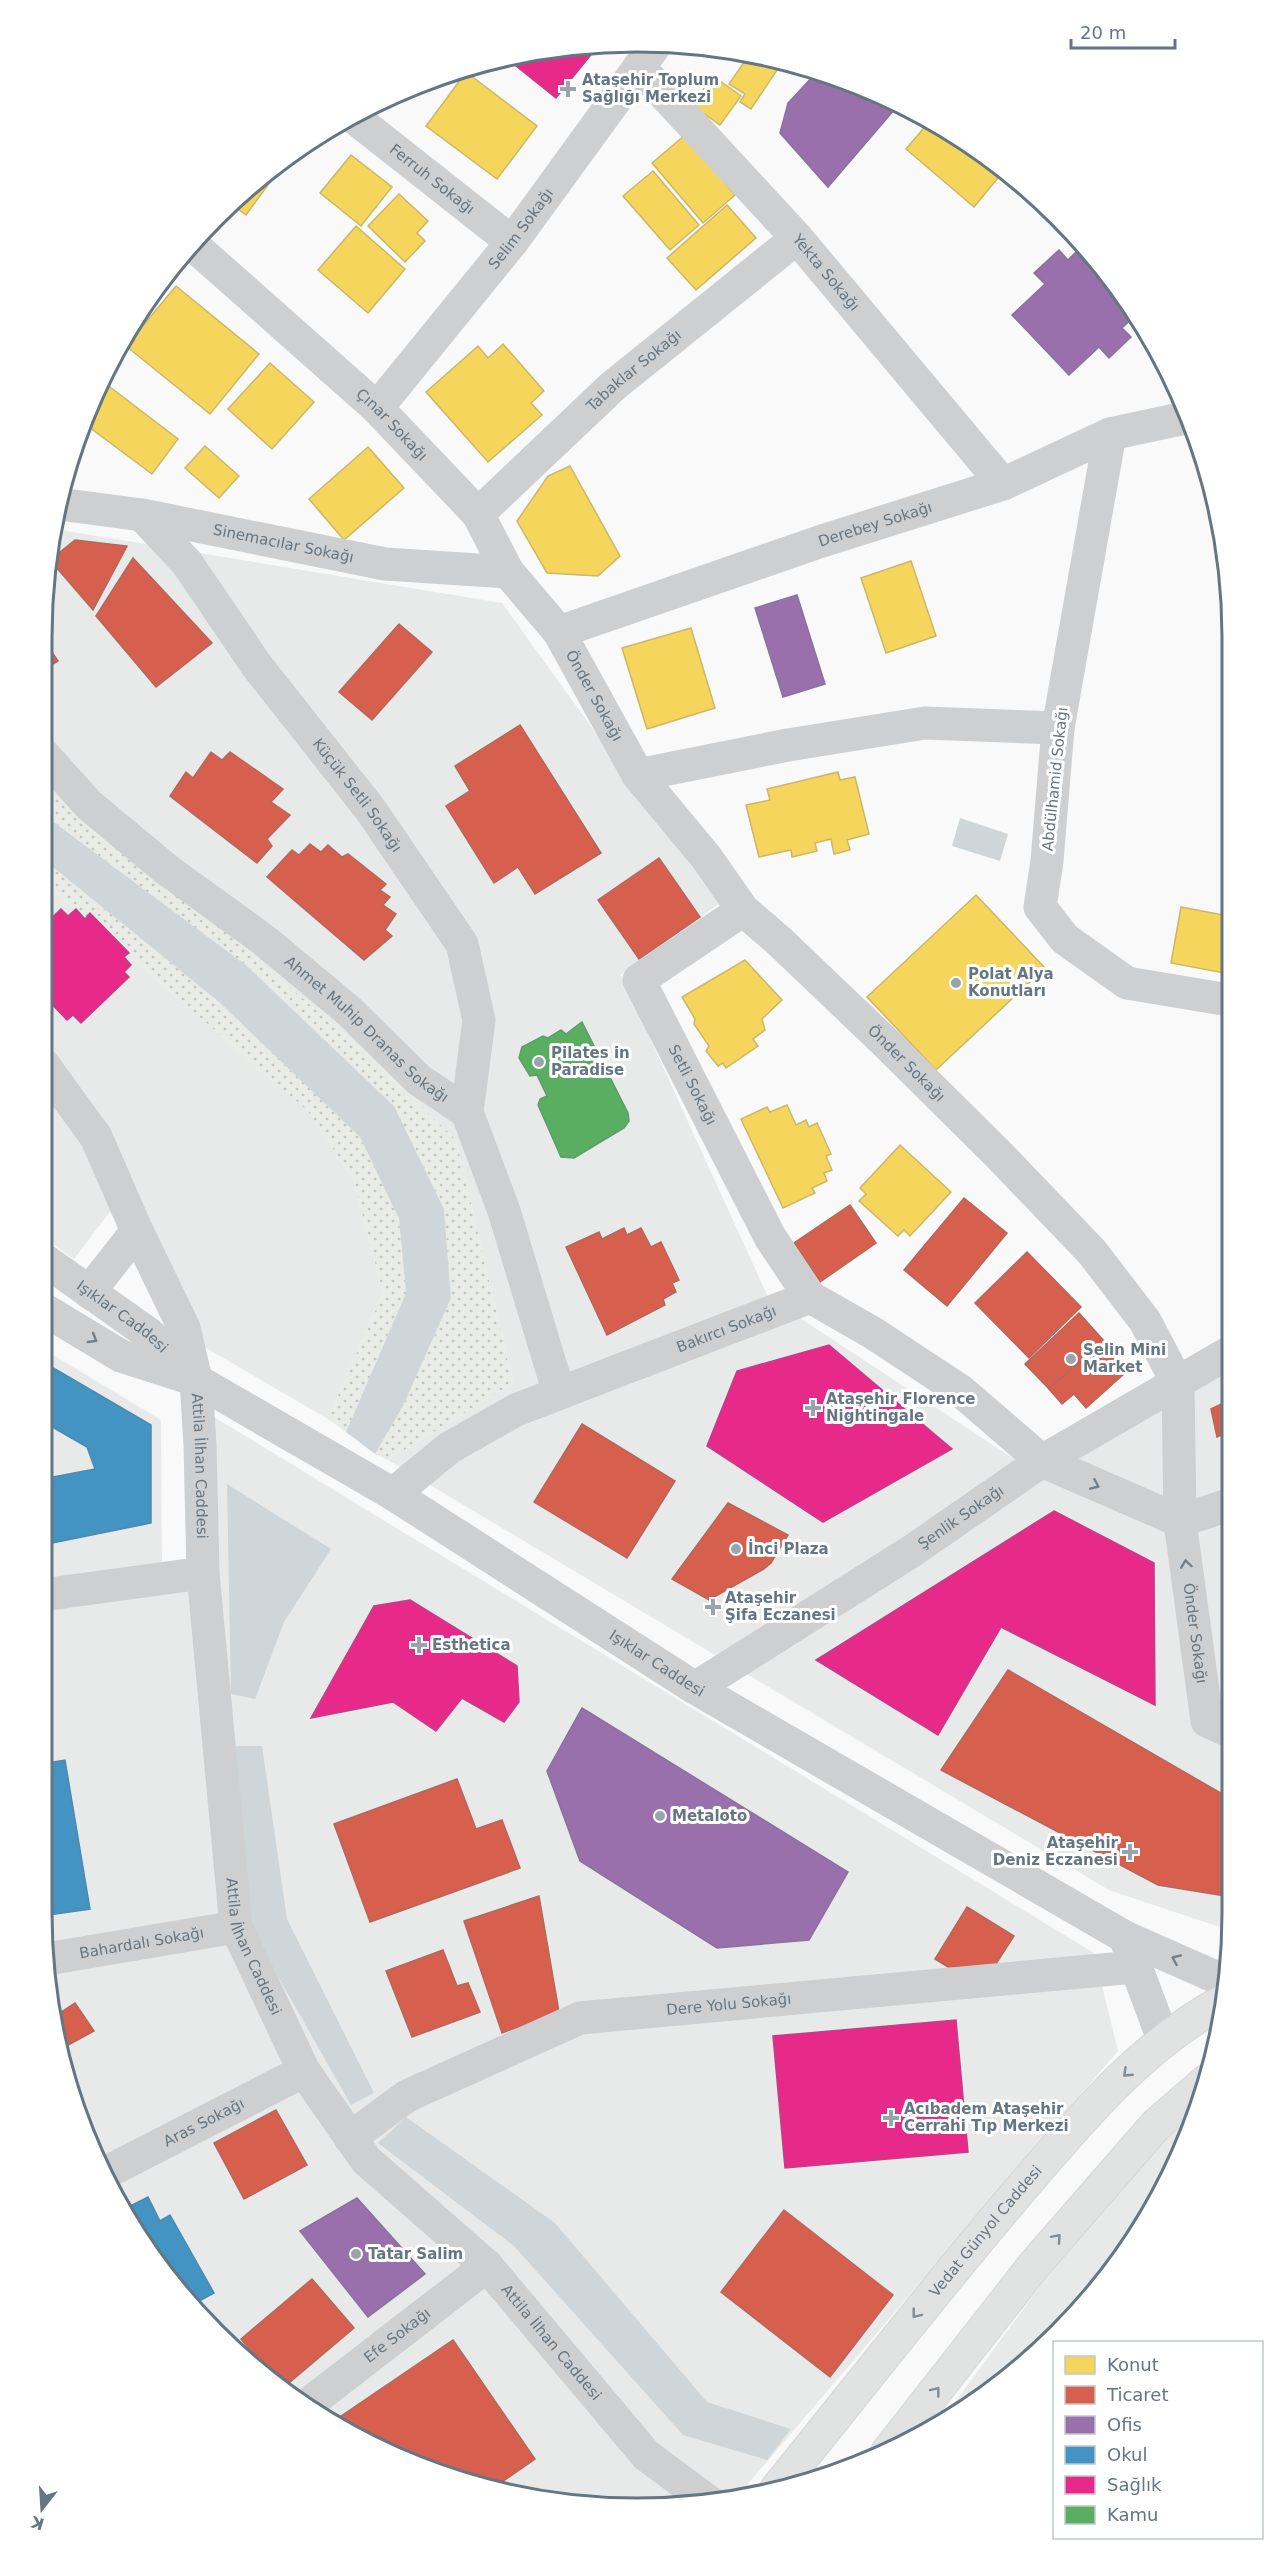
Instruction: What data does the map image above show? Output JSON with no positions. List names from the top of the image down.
{
  "streets": {
    "main road": ["Vedat Günyol Caddesi"],
    "street": [
      "Ferruh Sokağı",
      "Selim Sokağı",
      "Yekta Sokağı",
      "Tabaklar Sokağı",
      "Çınar Sokağı",
      "Derebey Sokağı",
      "Sinemacılar Sokağı",
      "Önder Sokağı",
      "Abdülhamid Sokağı",
      "Küçük Setli Sokağı",
      "Ahmet Muhip Dranas Sokağı",
      "Setli Sokağı",
      "Işıklar Caddesi",
      "Bakırcı Sokağı",
      "Attila İlhan Caddesi",
      "Şenlik Sokağı",
      "Bahardalı Sokağı",
      "Dere Yolu Sokağı",
      "Aras Sokağı",
      "Efe Sokağı"
    ]
  },
  "crossings": [
    ["Ferruh Sokağı", "Selim Sokağı"],
    ["Selim Sokağı", "Yekta Sokağı"],
    ["Selim Sokağı", "Çınar Sokağı"],
    ["Yekta Sokağı", "Tabaklar Sokağı"],
    ["Yekta Sokağı", "Derebey Sokağı"],
    ["Tabaklar Sokağı", "Çınar Sokağı"],
    ["Çınar Sokağı", "Derebey Sokağı"],
    ["Çınar Sokağı", "Sinemacılar Sokağı"],
    ["Çınar Sokağı", "Önder Sokağı"],
    ["Derebey Sokağı", "Önder Sokağı"],
    ["Derebey Sokağı", "Abdülhamid Sokağı"],
    ["Sinemacılar Sokağı", "Küçük Setli Sokağı"],
    ["Önder Sokağı", "Setli Sokağı"],
    ["Önder Sokağı", "Şenlik Sokağı"],
    ["Küçük Setli Sokağı", "Ahmet Muhip Dranas Sokağı"],
    ["Setli Sokağı", "Bakırcı Sokağı"],
    ["Işıklar Caddesi", "Bakırcı Sokağı"],
    ["Işıklar Caddesi", "Attila İlhan Caddesi"],
    ["Işıklar Caddesi", "Şenlik Sokağı"],
    ["Işıklar Caddesi", "Dere Yolu Sokağı"],
    ["Attila İlhan Caddesi", "Bahardalı Sokağı"],
    ["Attila İlhan Caddesi", "Dere Yolu Sokağı"],
    ["Attila İlhan Caddesi", "Aras Sokağı"],
    ["Attila İlhan Caddesi", "Efe Sokağı"]
  ],
  "places": {
    "health": [
      "Ataşehir Toplum Sağlığı Merkezi",
      "Ataşehir Florence Nightingale",
      "Ataşehir Şifa Eczanesi",
      "Esthetica",
      "Ataşehir Deniz Eczanesi",
      "Acıbadem Ataşehir Cerrahi Tıp Merkezi"
    ],
    "other": [
      "Polat Alya Konutları",
      "Pilates in Paradise",
      "Selin Mini Market",
      "İnci Plaza",
      "Metaloto",
      "Tatar Salim"
    ]
  },
  "legend": [
    "Konut",
    "Ticaret",
    "Ofis",
    "Okul",
    "Sağlık",
    "Kamu"
  ],
  "scale_bar": "20 m",
  "north": "bottom"
}
